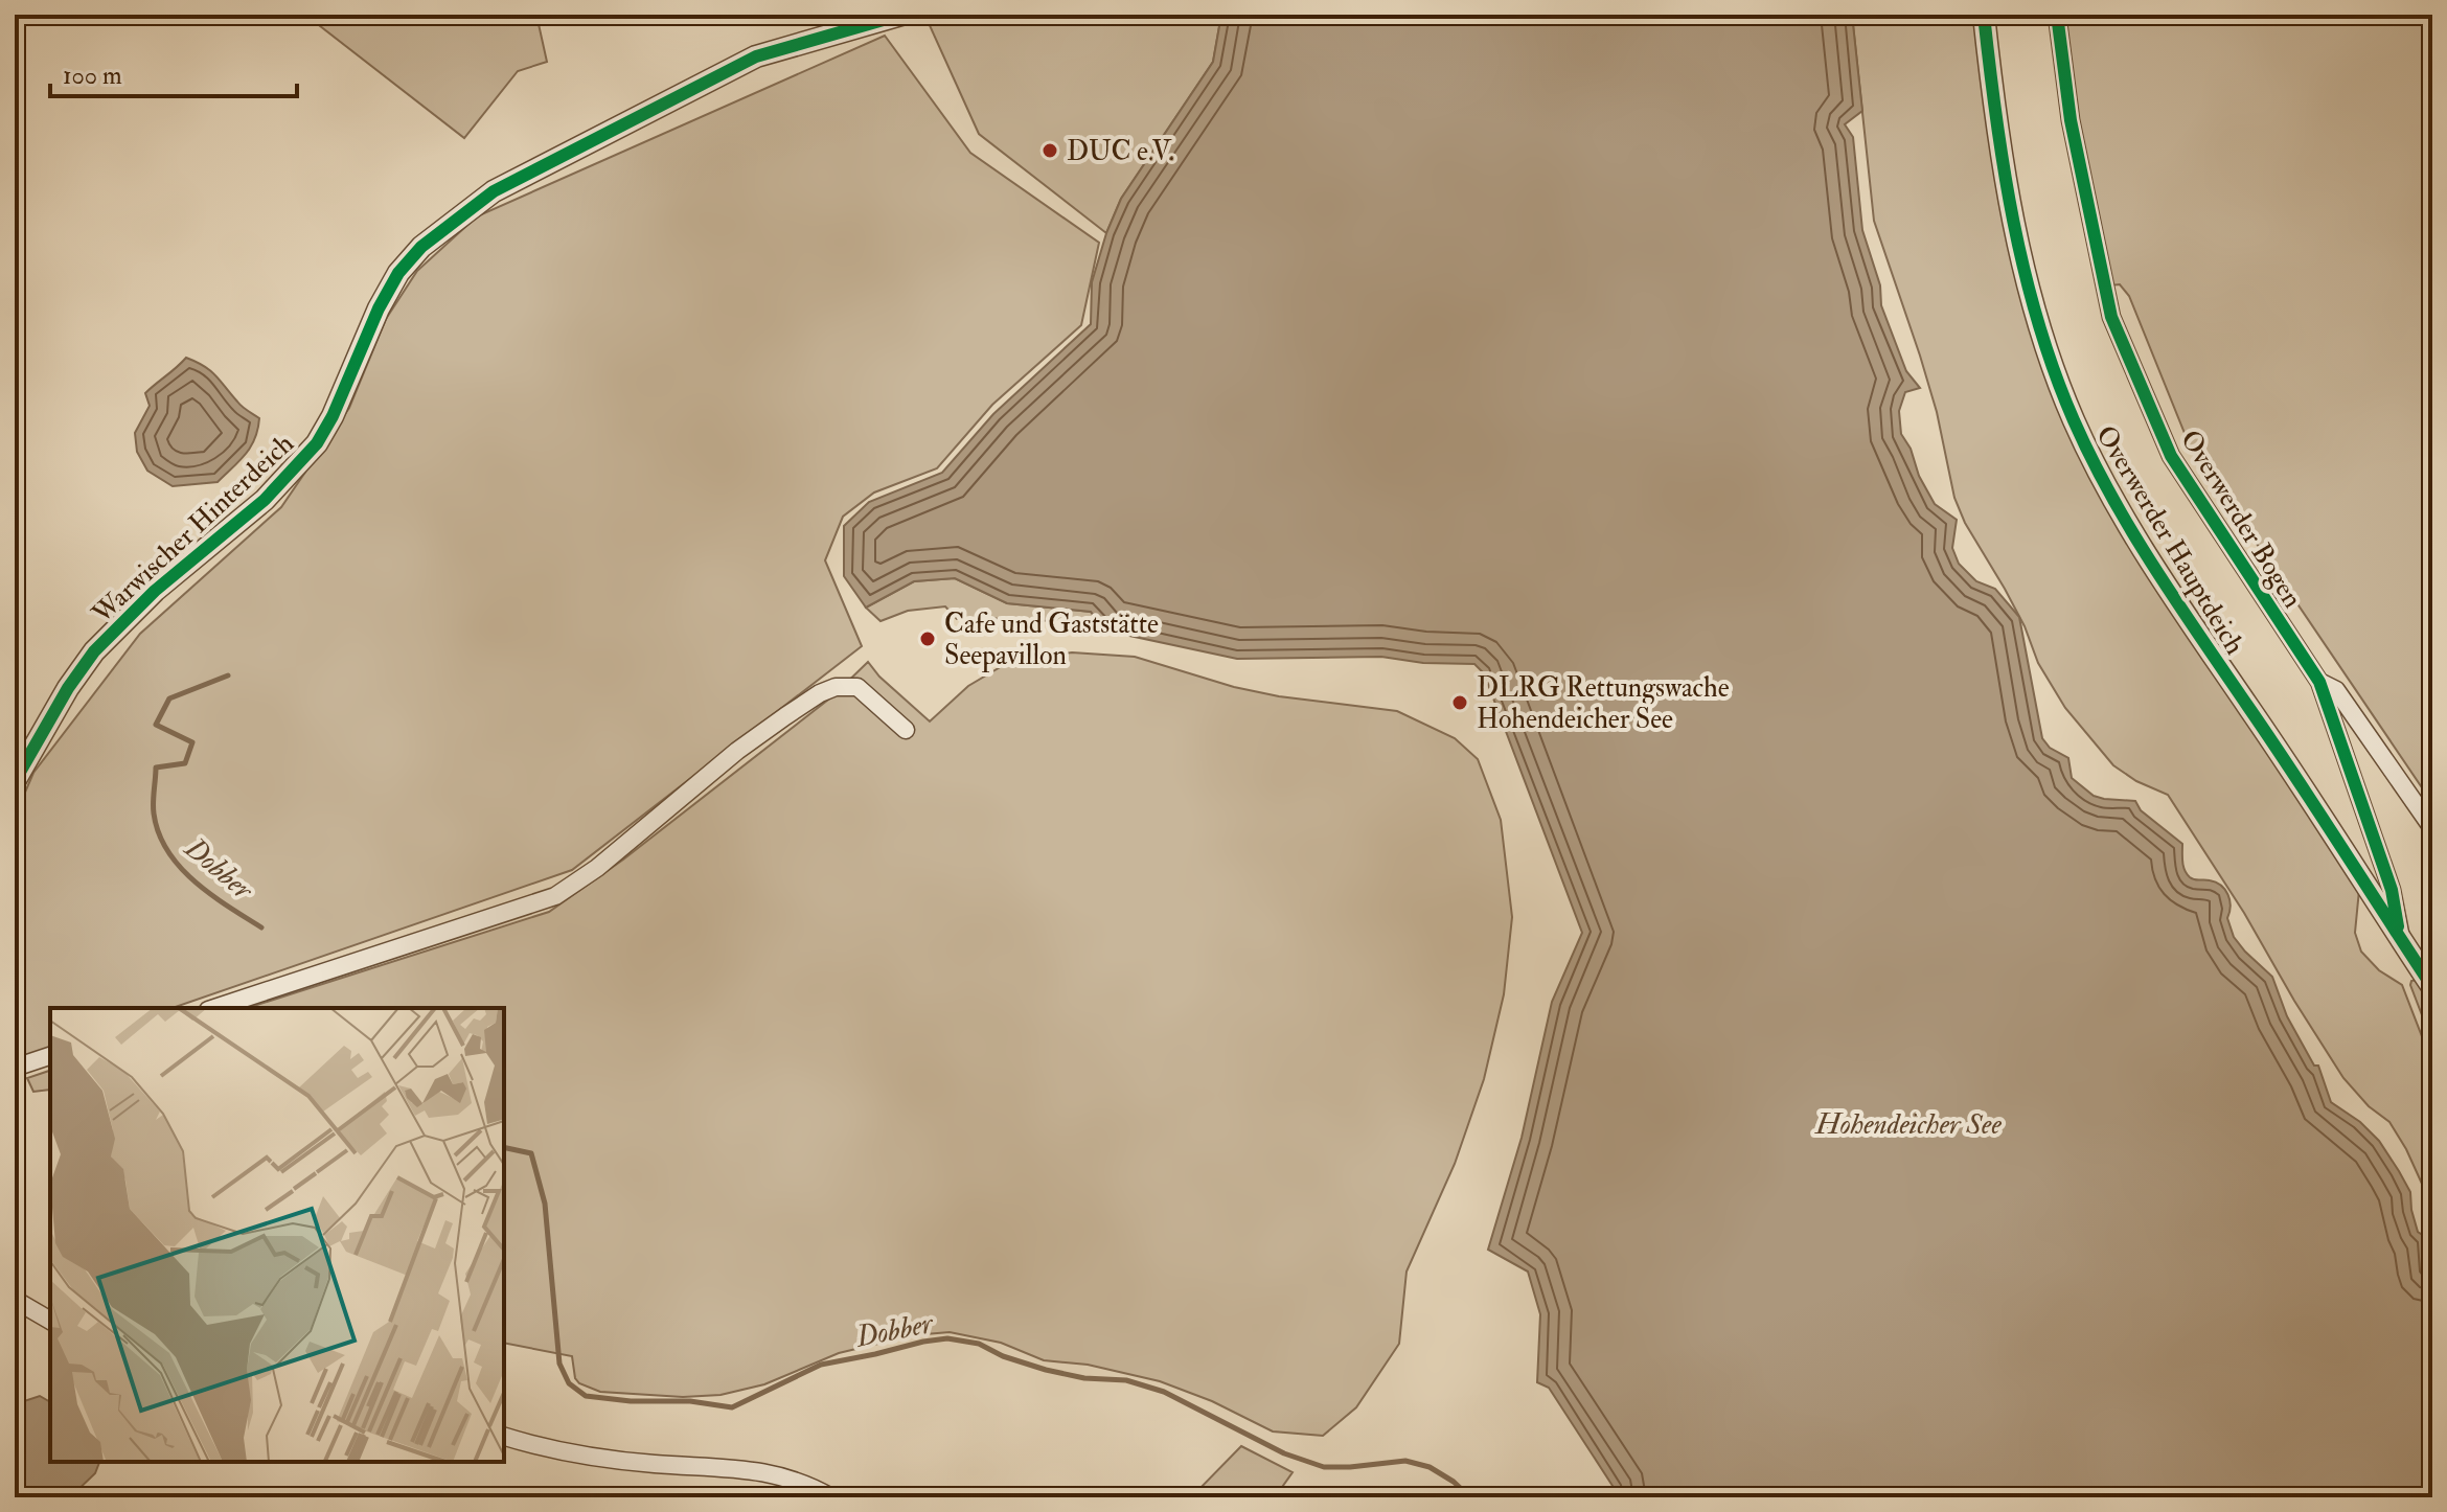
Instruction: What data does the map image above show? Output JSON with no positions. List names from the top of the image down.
{
  "streets": {
    "street": ["Overwerder Bogen", "Warwischer Hinterdeich", "Overwerder Hauptdeich"]
  },
  "crossings": [
    ["Overwerder Bogen", "Overwerder Hauptdeich"]
  ],
  "water": ["Dobber", "Hohendeicher See"],
  "places": ["DUC e.V.", "Cafe und Gaststätte Seepavillon", "DLRG Rettungswache Hohendeicher See"],
  "scale_bar": "100 m"
}
